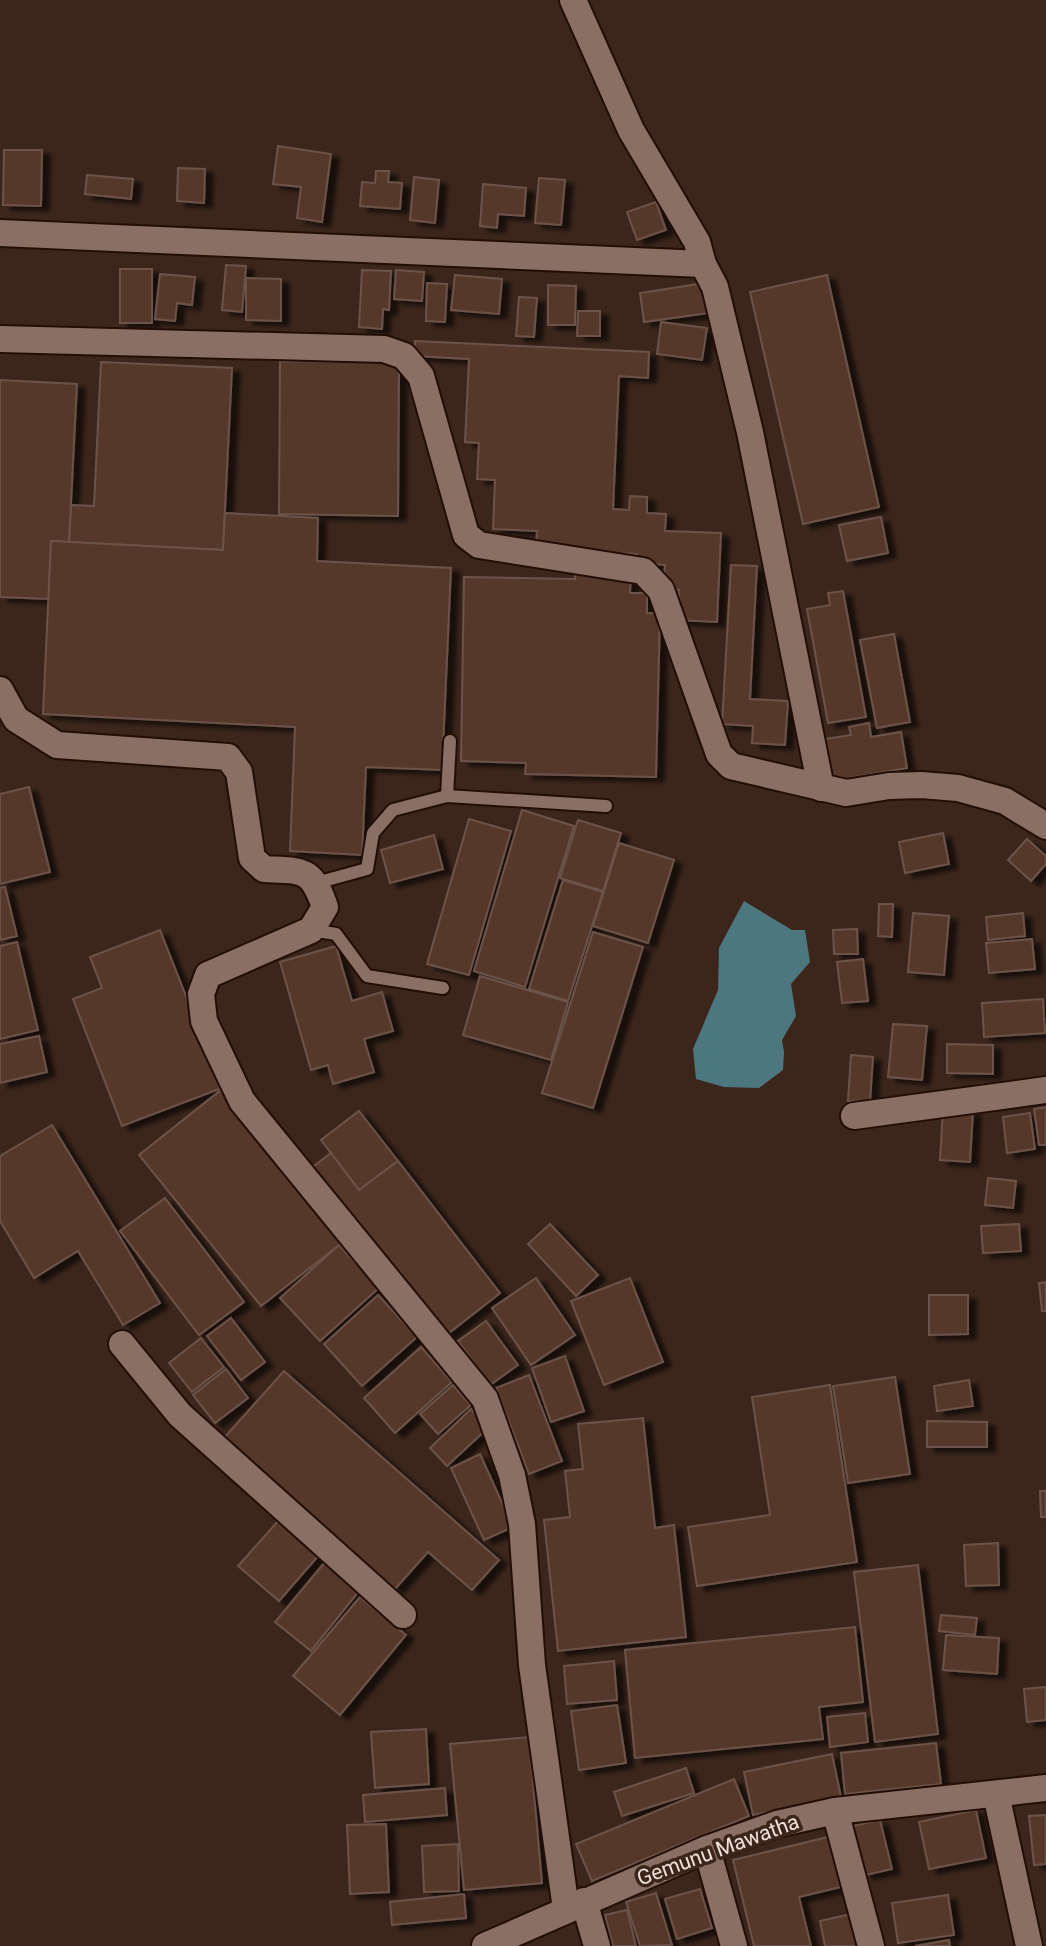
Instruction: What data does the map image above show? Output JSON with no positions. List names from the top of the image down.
{
  "streets": {
    "street": ["Gemunu Mawatha"]
  }
}
